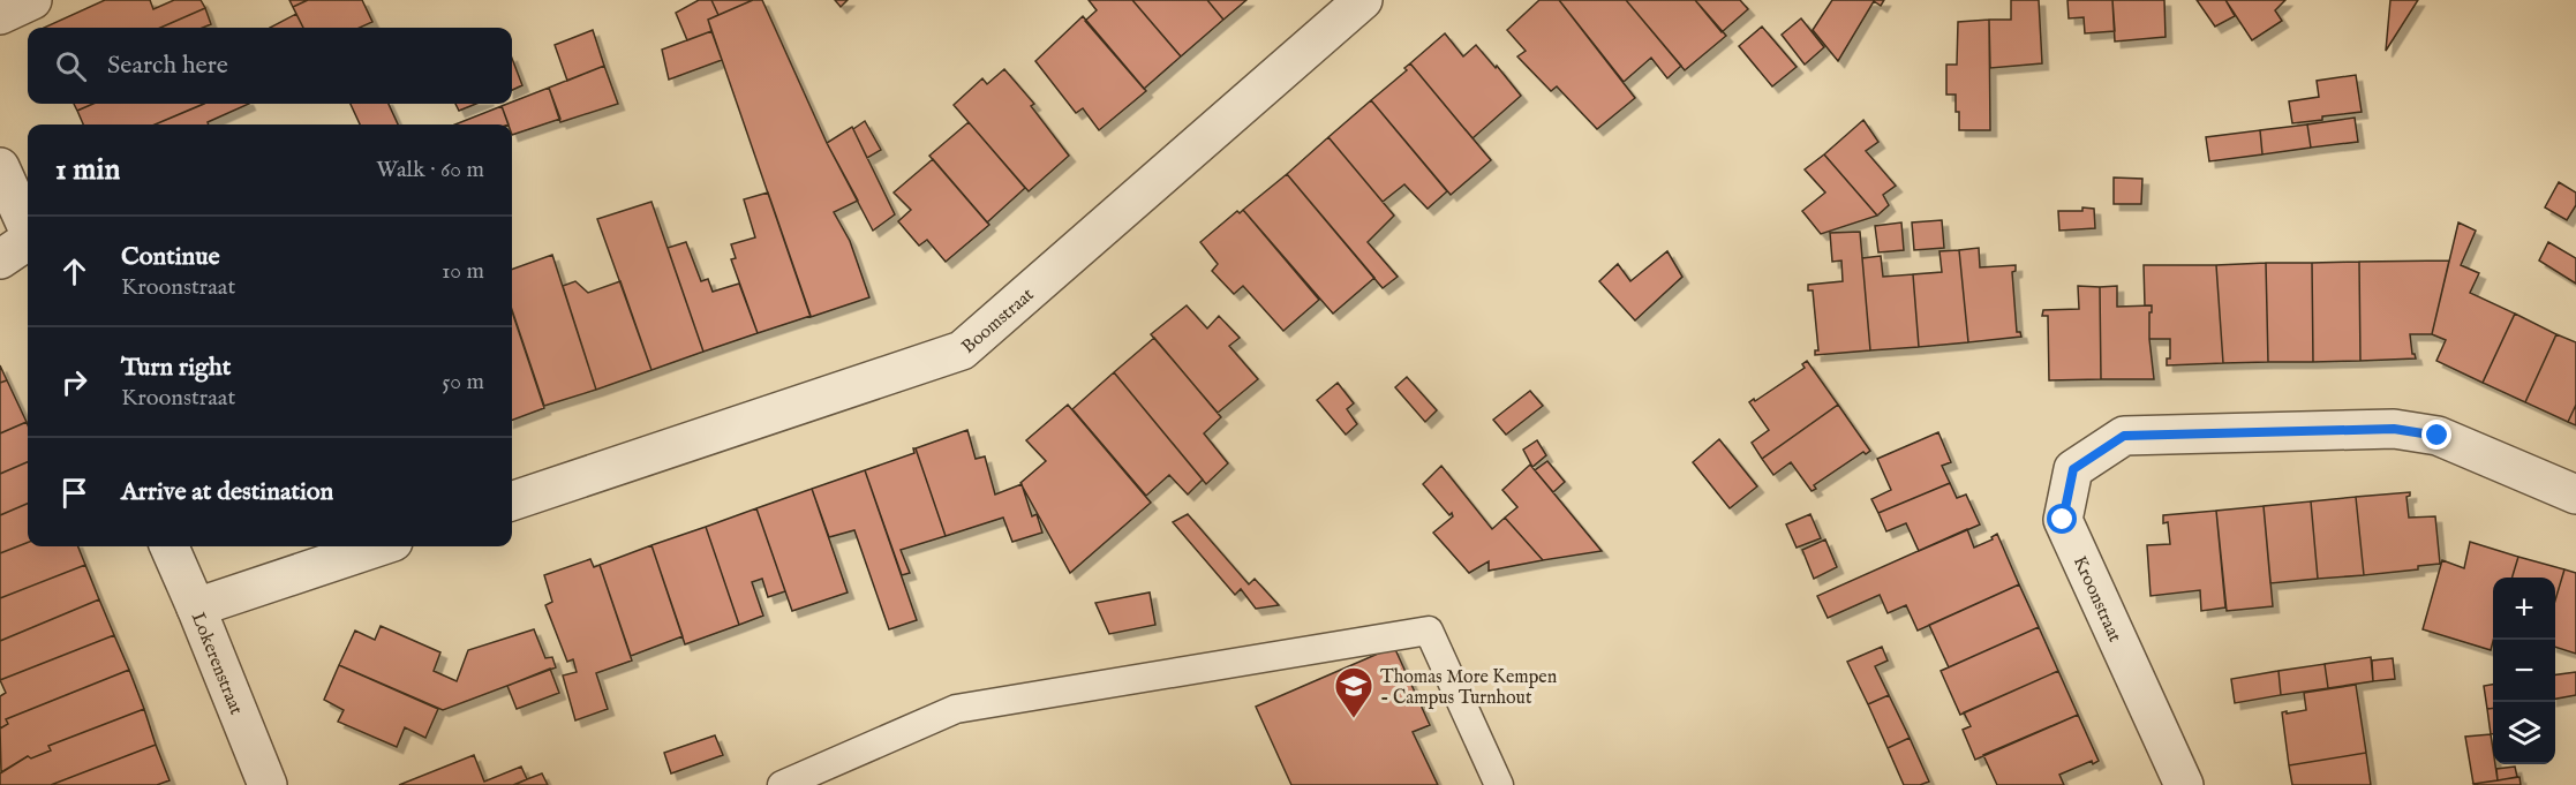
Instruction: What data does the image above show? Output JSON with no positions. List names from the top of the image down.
{
  "streets": {
    "street": ["Boomstraat", "Kroonstraat", "Lokerenstraat"]
  },
  "places": {
    "school or university": ["Thomas More Kempen - Campus Turnhout"]
  },
  "page": {
    "search": "Search here",
    "heading": ["1 min", "Walk · 60 m"],
    "list": [
      ["Continue", "Kroonstraat", "10 m"],
      ["Turn right", "Kroonstraat", "50 m"],
      "Arrive at destination"
    ],
    "map_buttons": ["+", "−"]
  }
}
